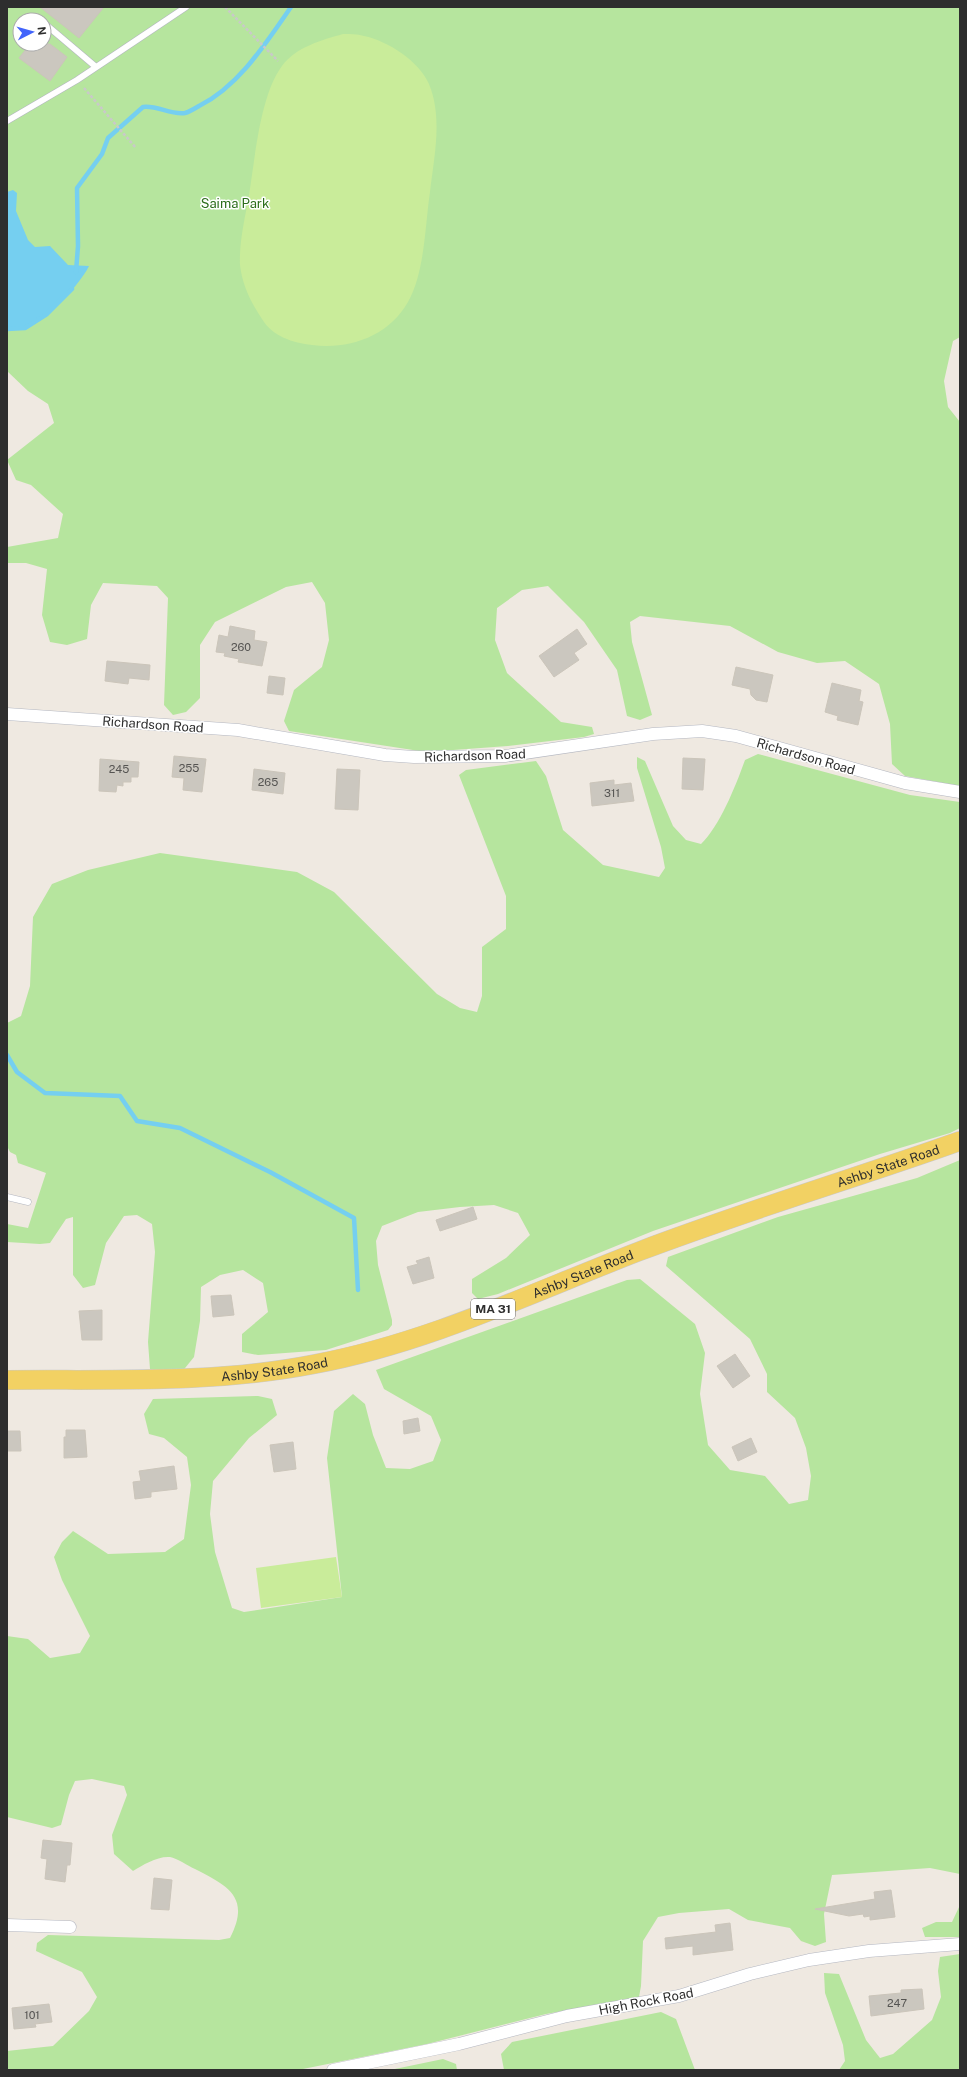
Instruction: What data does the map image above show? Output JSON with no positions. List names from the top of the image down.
{
  "streets": {
    "main road": ["Ashby State Road", "MA 31"],
    "street": ["Richardson Road", "High Rock Road"]
  },
  "parks": ["Saima Park"],
  "house_numbers": [
    "260",
    "255",
    "245",
    "265",
    "311",
    "247",
    "101"
  ],
  "north": "right"
}
